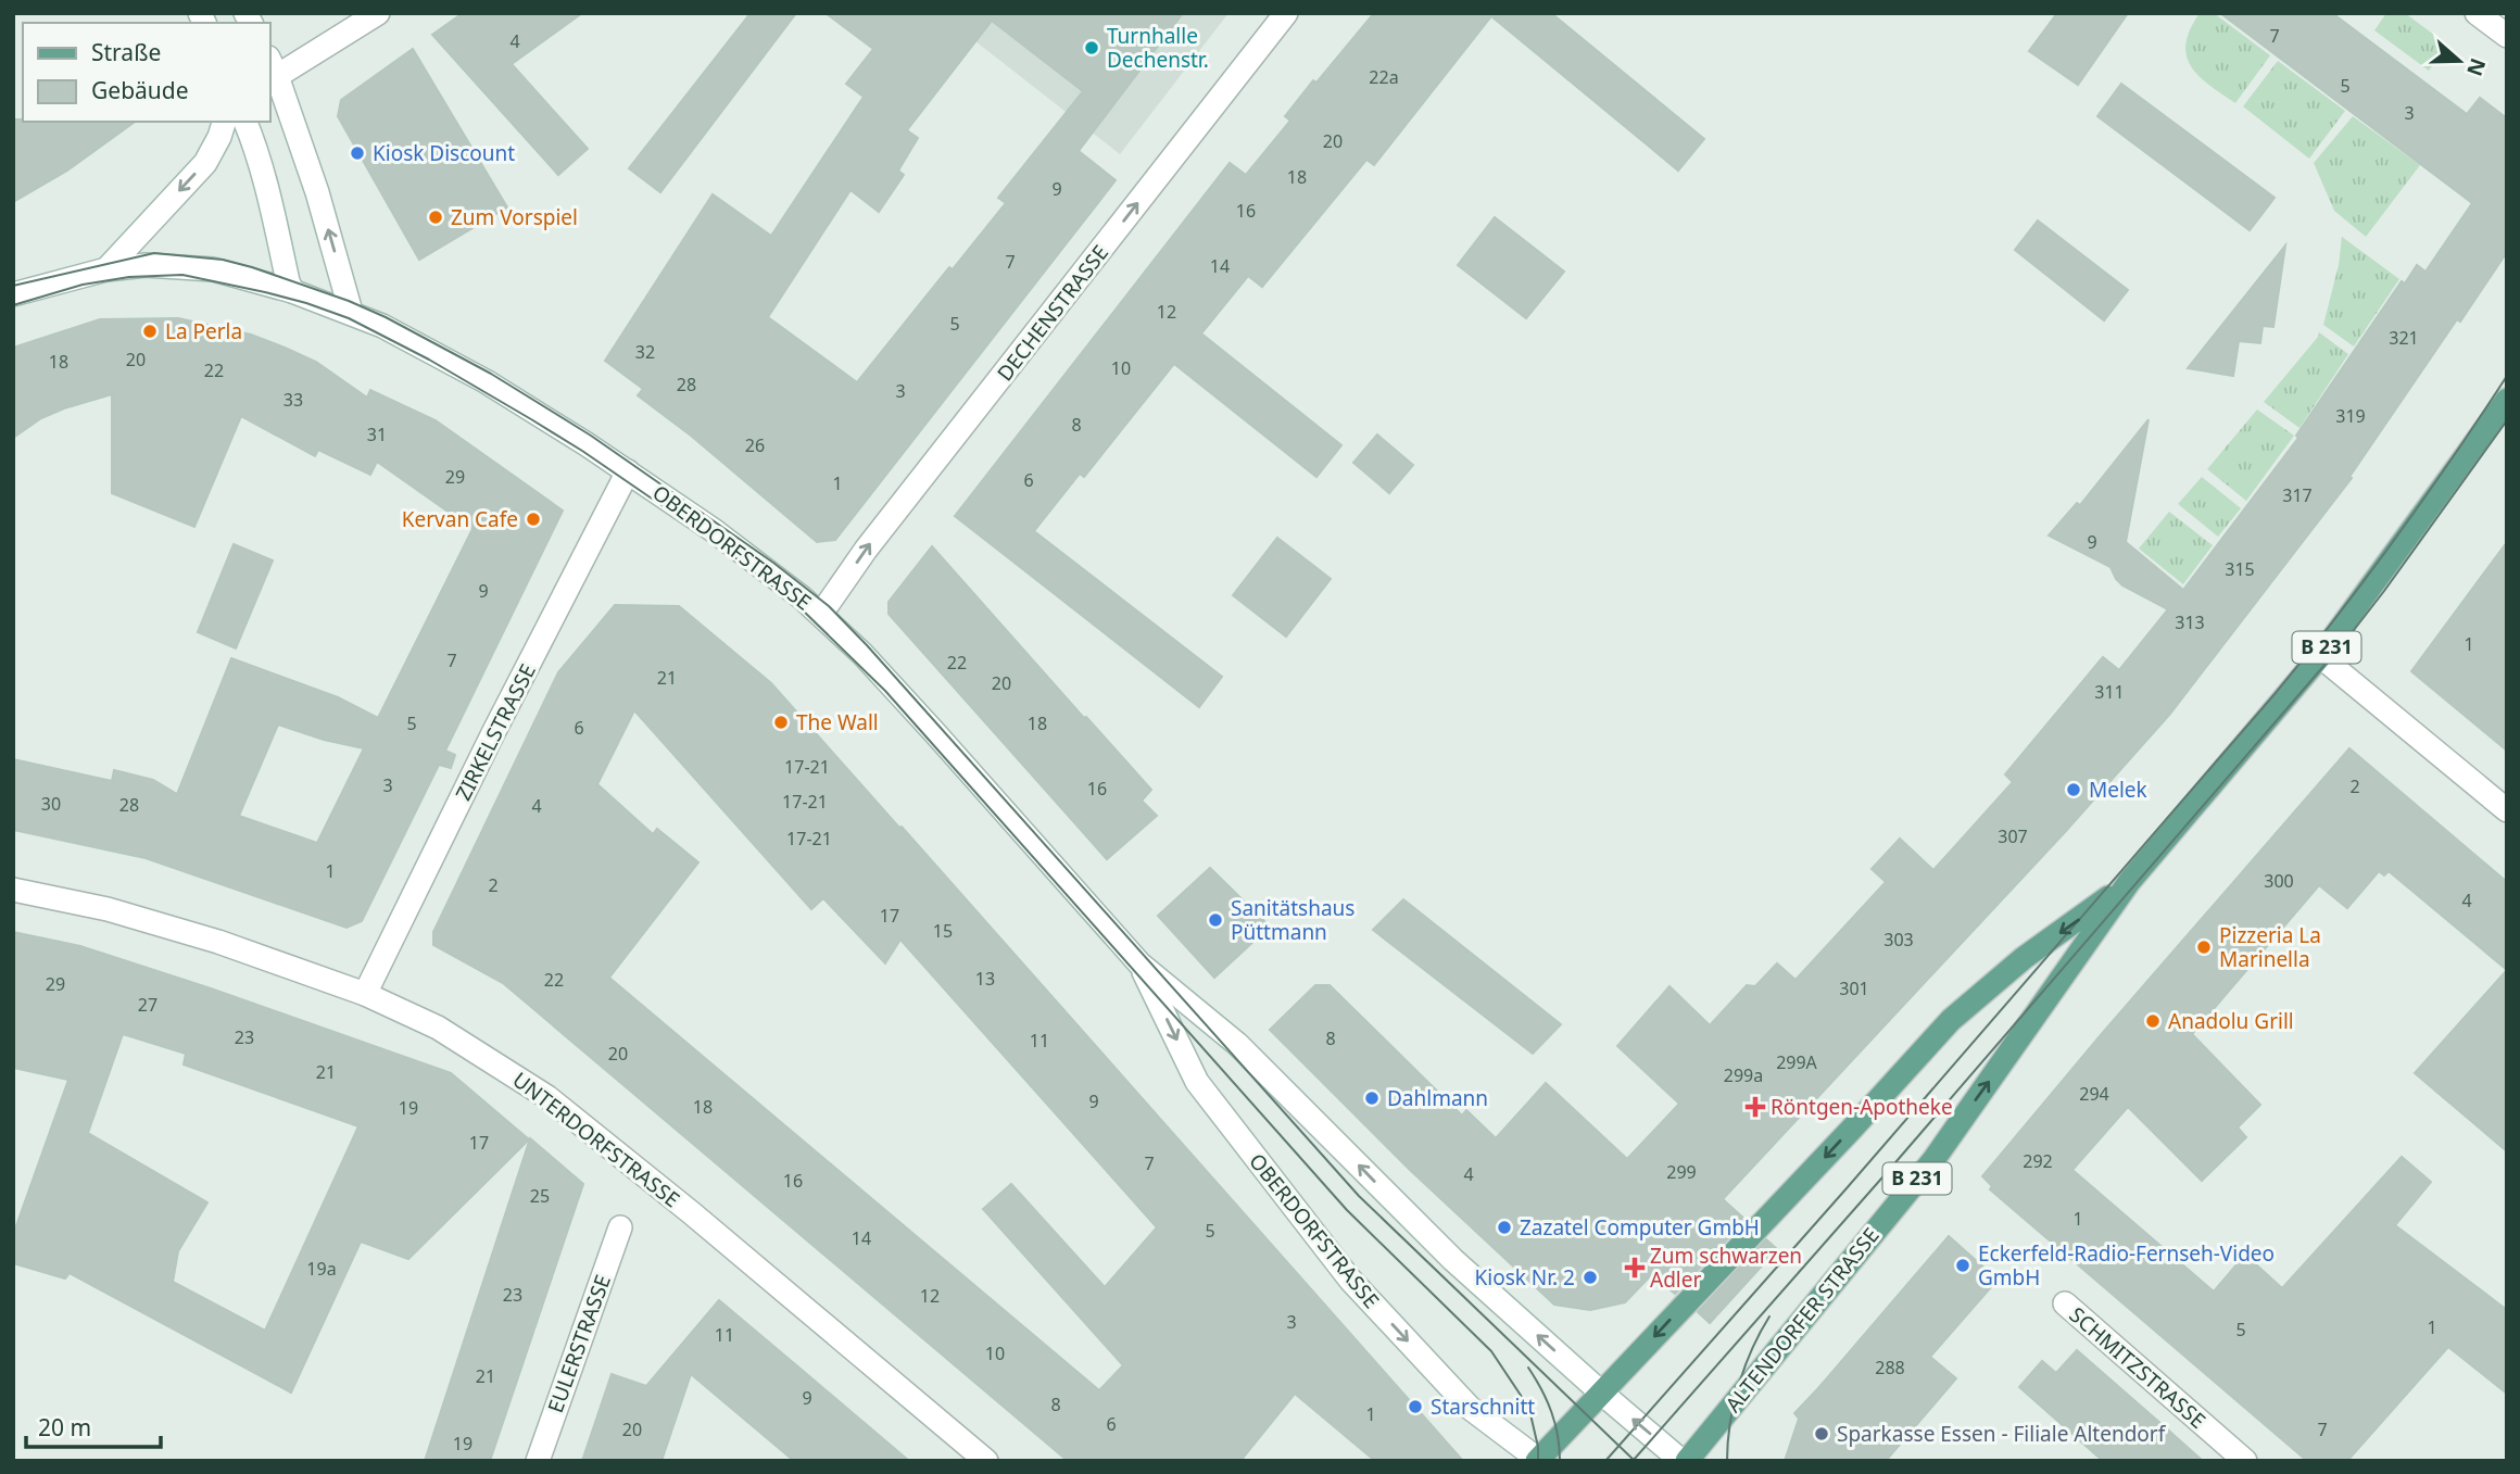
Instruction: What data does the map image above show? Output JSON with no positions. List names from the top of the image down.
{
  "streets": {
    "main road": ["B 231", "ALTENDORFER STRASSE"],
    "street": [
      "DECHENSTRASSE",
      "OBERDORFSTRASSE",
      "ZIRKELSTRASSE",
      "UNTERDORFSTRASSE",
      "EULERSTRASSE",
      "SCHMITZSTRASSE"
    ]
  },
  "crossings": [
    ["DECHENSTRASSE", "OBERDORFSTRASSE"],
    ["OBERDORFSTRASSE", "ZIRKELSTRASSE"],
    ["OBERDORFSTRASSE", "ALTENDORFER STRASSE"],
    ["ZIRKELSTRASSE", "UNTERDORFSTRASSE"]
  ],
  "one_way": ["DECHENSTRASSE"],
  "places": {
    "other": [
      "Turnhalle Dechenstr.",
      "Kiosk Discount",
      "Zum Vorspiel",
      "La Perla",
      "Kervan Cafe",
      "The Wall",
      "Melek",
      "Sanitätshaus Püttmann",
      "Pizzeria La Marinella",
      "Anadolu Grill",
      "Dahlmann",
      "Zazatel Computer GmbH",
      "Eckerfeld-Radio-Fernseh-Video GmbH",
      "Kiosk Nr. 2",
      "Starschnitt",
      "Sparkasse Essen - Filiale Altendorf"
    ],
    "health": ["Röntgen-Apotheke", "Zum schwarzen Adler"]
  },
  "house_numbers": [
    "7",
    "4",
    "22a",
    "5",
    "3",
    "20",
    "18",
    "9",
    "16",
    "7",
    "14",
    "12",
    "5",
    "321",
    "32",
    "20",
    "18",
    "10",
    "22",
    "28",
    "3",
    "33",
    "319",
    "8",
    "31",
    "26",
    "29",
    "6",
    "1",
    "317",
    "9",
    "315",
    "9",
    "313",
    "1",
    "7",
    "22",
    "21",
    "20",
    "311",
    "5",
    "18",
    "6",
    "17-21",
    "3",
    "2",
    "16",
    "17-21",
    "30",
    "28",
    "4",
    "307",
    "17-21",
    "1",
    "300",
    "2",
    "4",
    "17",
    "15",
    "303",
    "13",
    "22",
    "29",
    "301",
    "27",
    "23",
    "8",
    "11",
    "20",
    "299A",
    "21",
    "299a",
    "294",
    "9",
    "18",
    "19",
    "17",
    "292",
    "7",
    "299",
    "4",
    "16",
    "25",
    "1",
    "5",
    "14",
    "19a",
    "23",
    "12",
    "3",
    "1",
    "5",
    "11",
    "10",
    "288",
    "21",
    "9",
    "8",
    "1",
    "6",
    "20",
    "7",
    "19"
  ],
  "legend": ["Straße", "Gebäude"],
  "scale_bar": "20 m",
  "north": "right"
}
